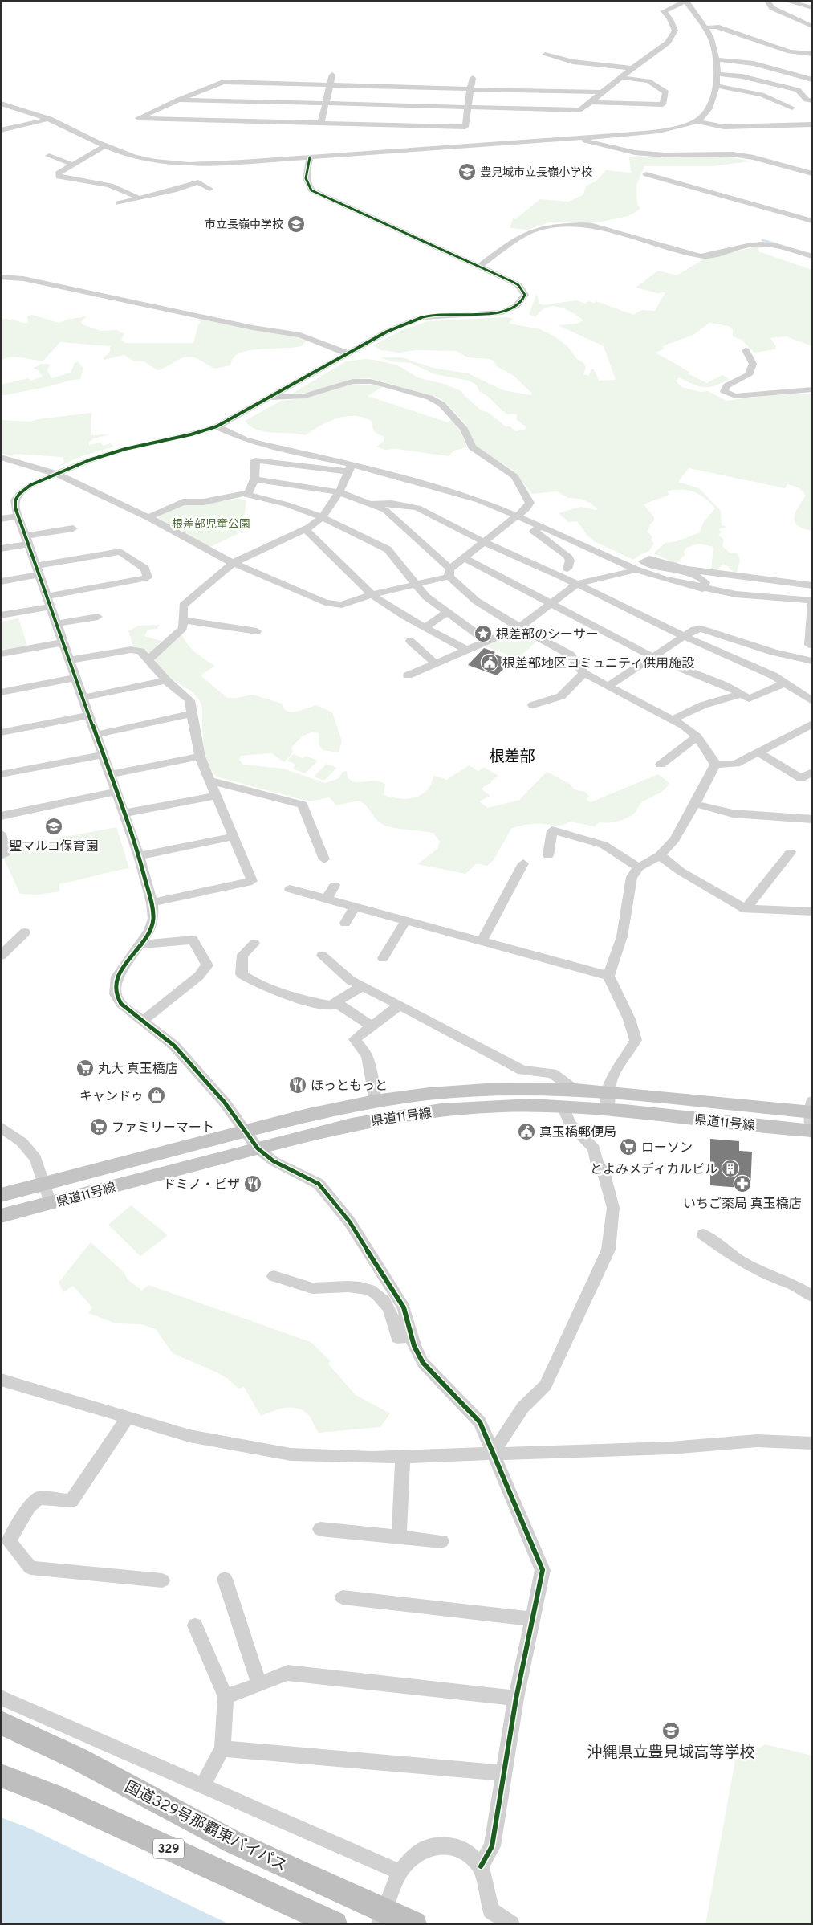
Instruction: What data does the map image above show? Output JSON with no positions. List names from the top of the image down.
{
  "streets": {
    "highway": ["国道329号那覇東バイパス", "329"],
    "main road": ["県道11号線"]
  },
  "districts": ["根差部"],
  "parks": ["根差部児童公園"],
  "places": {
    "school or university": [
      "豊見城市立長嶺小学校",
      "市立長嶺中学校",
      "聖マルコ保育園",
      "沖縄県立豊見城高等学校"
    ],
    "place": ["根差部のシーサー"],
    "public building": ["根差部地区コミュニティ供用施設", "真玉橋郵便局"],
    "supermarket": ["丸大 真玉橋店", "ファミリーマート", "ローソン"],
    "restaurant": ["ほっともっと", "ドミノ・ピザ"],
    "shop": ["キャンドゥ"],
    "building": ["とよみメディカルビル"],
    "pharmacy": ["いちご薬局 真玉橋店"]
  }
}
